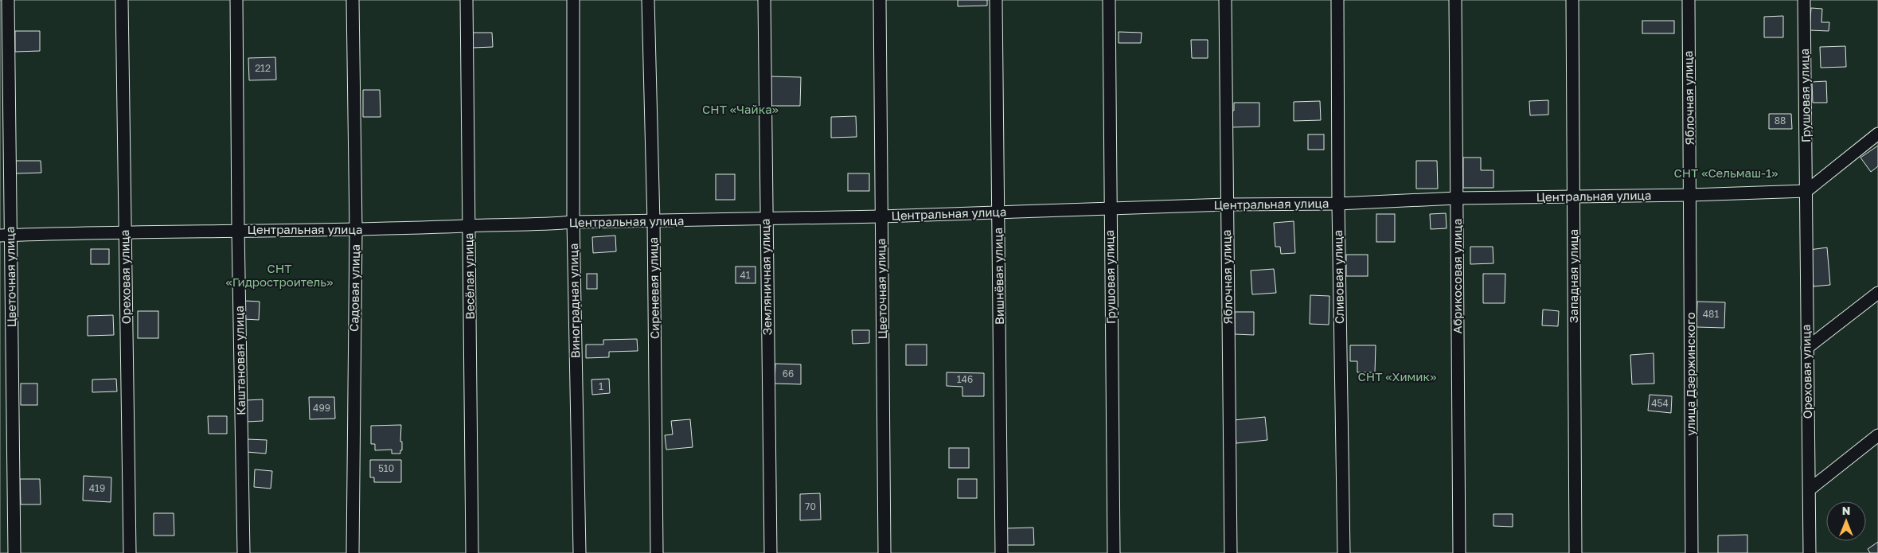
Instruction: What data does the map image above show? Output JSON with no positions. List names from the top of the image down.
{
  "streets": {
    "street": [
      "Грушовая улица",
      "Яблочная улица",
      "Центральная улица",
      "Весёлая улица",
      "Вишнёвая улица",
      "Абрикосовая улица",
      "Западная улица",
      "Цветочная улица",
      "Ореховая улица",
      "Земляничная улица",
      "Сливовая улица",
      "Садовая улица",
      "Сиреневая улица",
      "Виноградная улица",
      "Каштановая улица",
      "улица Дзержинского"
    ]
  },
  "crossings": [
    ["Грушовая улица", "Центральная улица"],
    ["Грушовая улица", "Ореховая улица"],
    ["Яблочная улица", "Центральная улица"],
    ["Яблочная улица", "улица Дзержинского"],
    ["Центральная улица", "Весёлая улица"],
    ["Центральная улица", "Вишнёвая улица"],
    ["Центральная улица", "Абрикосовая улица"],
    ["Центральная улица", "Западная улица"],
    ["Центральная улица", "Цветочная улица"],
    ["Центральная улица", "Ореховая улица"],
    ["Центральная улица", "Земляничная улица"],
    ["Центральная улица", "Сливовая улица"],
    ["Центральная улица", "Садовая улица"],
    ["Центральная улица", "Сиреневая улица"],
    ["Центральная улица", "Виноградная улица"],
    ["Центральная улица", "Каштановая улица"],
    ["Центральная улица", "улица Дзержинского"]
  ],
  "parks": [
    "СНТ «Чайка»",
    "СНТ «Сельмаш-1»",
    "СНТ «Гидростроитель»",
    "СНТ «Химик»"
  ],
  "house_numbers": [
    "212",
    "88",
    "41",
    "481",
    "66",
    "146",
    "1",
    "454",
    "499",
    "510",
    "419",
    "70"
  ],
  "north": "top"
}
